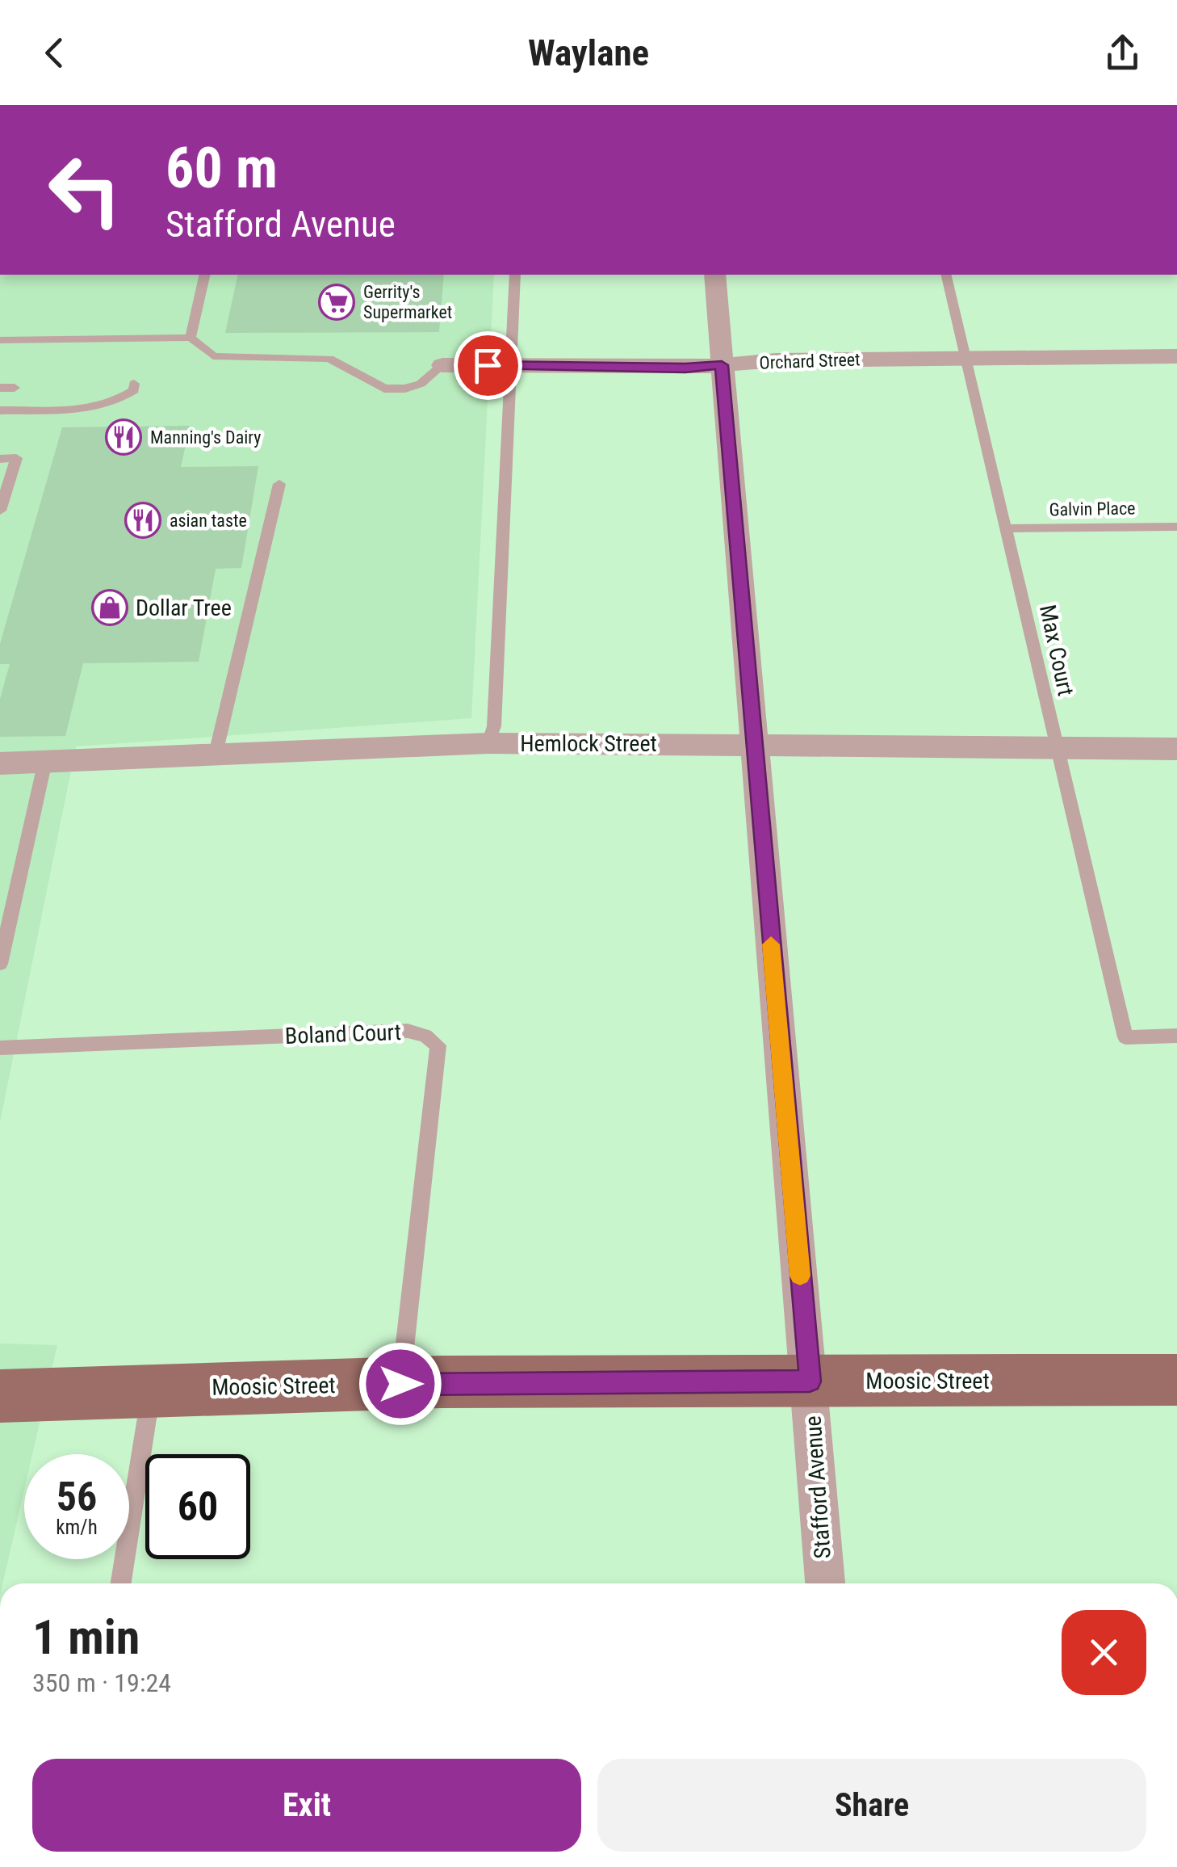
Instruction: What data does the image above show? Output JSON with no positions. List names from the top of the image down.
{
  "streets": {
    "main road": ["Moosic Street"],
    "street": ["Orchard Street", "Hemlock Street", "Stafford Avenue"],
    "lane": ["Galvin Place", "Max Court", "Boland Court"]
  },
  "crossings": [
    ["Orchard Street", "Max Court"],
    ["Orchard Street", "Stafford Avenue"],
    ["Galvin Place", "Max Court"],
    ["Max Court", "Hemlock Street"],
    ["Hemlock Street", "Stafford Avenue"],
    ["Boland Court", "Moosic Street"],
    ["Moosic Street", "Stafford Avenue"]
  ],
  "places": {
    "supermarket": ["Gerrity's Supermarket"],
    "restaurant": ["Manning's Dairy", "asian taste"],
    "shop": ["Dollar Tree"]
  },
  "page": {
    "header": "Waylane",
    "turn": ["60 m", "Stafford Avenue"],
    "speed": "56 km/h",
    "limit": "60",
    "heading": ["1 min", "350 m · 19:24"],
    "buttons": ["Exit", "Share"]
  }
}
